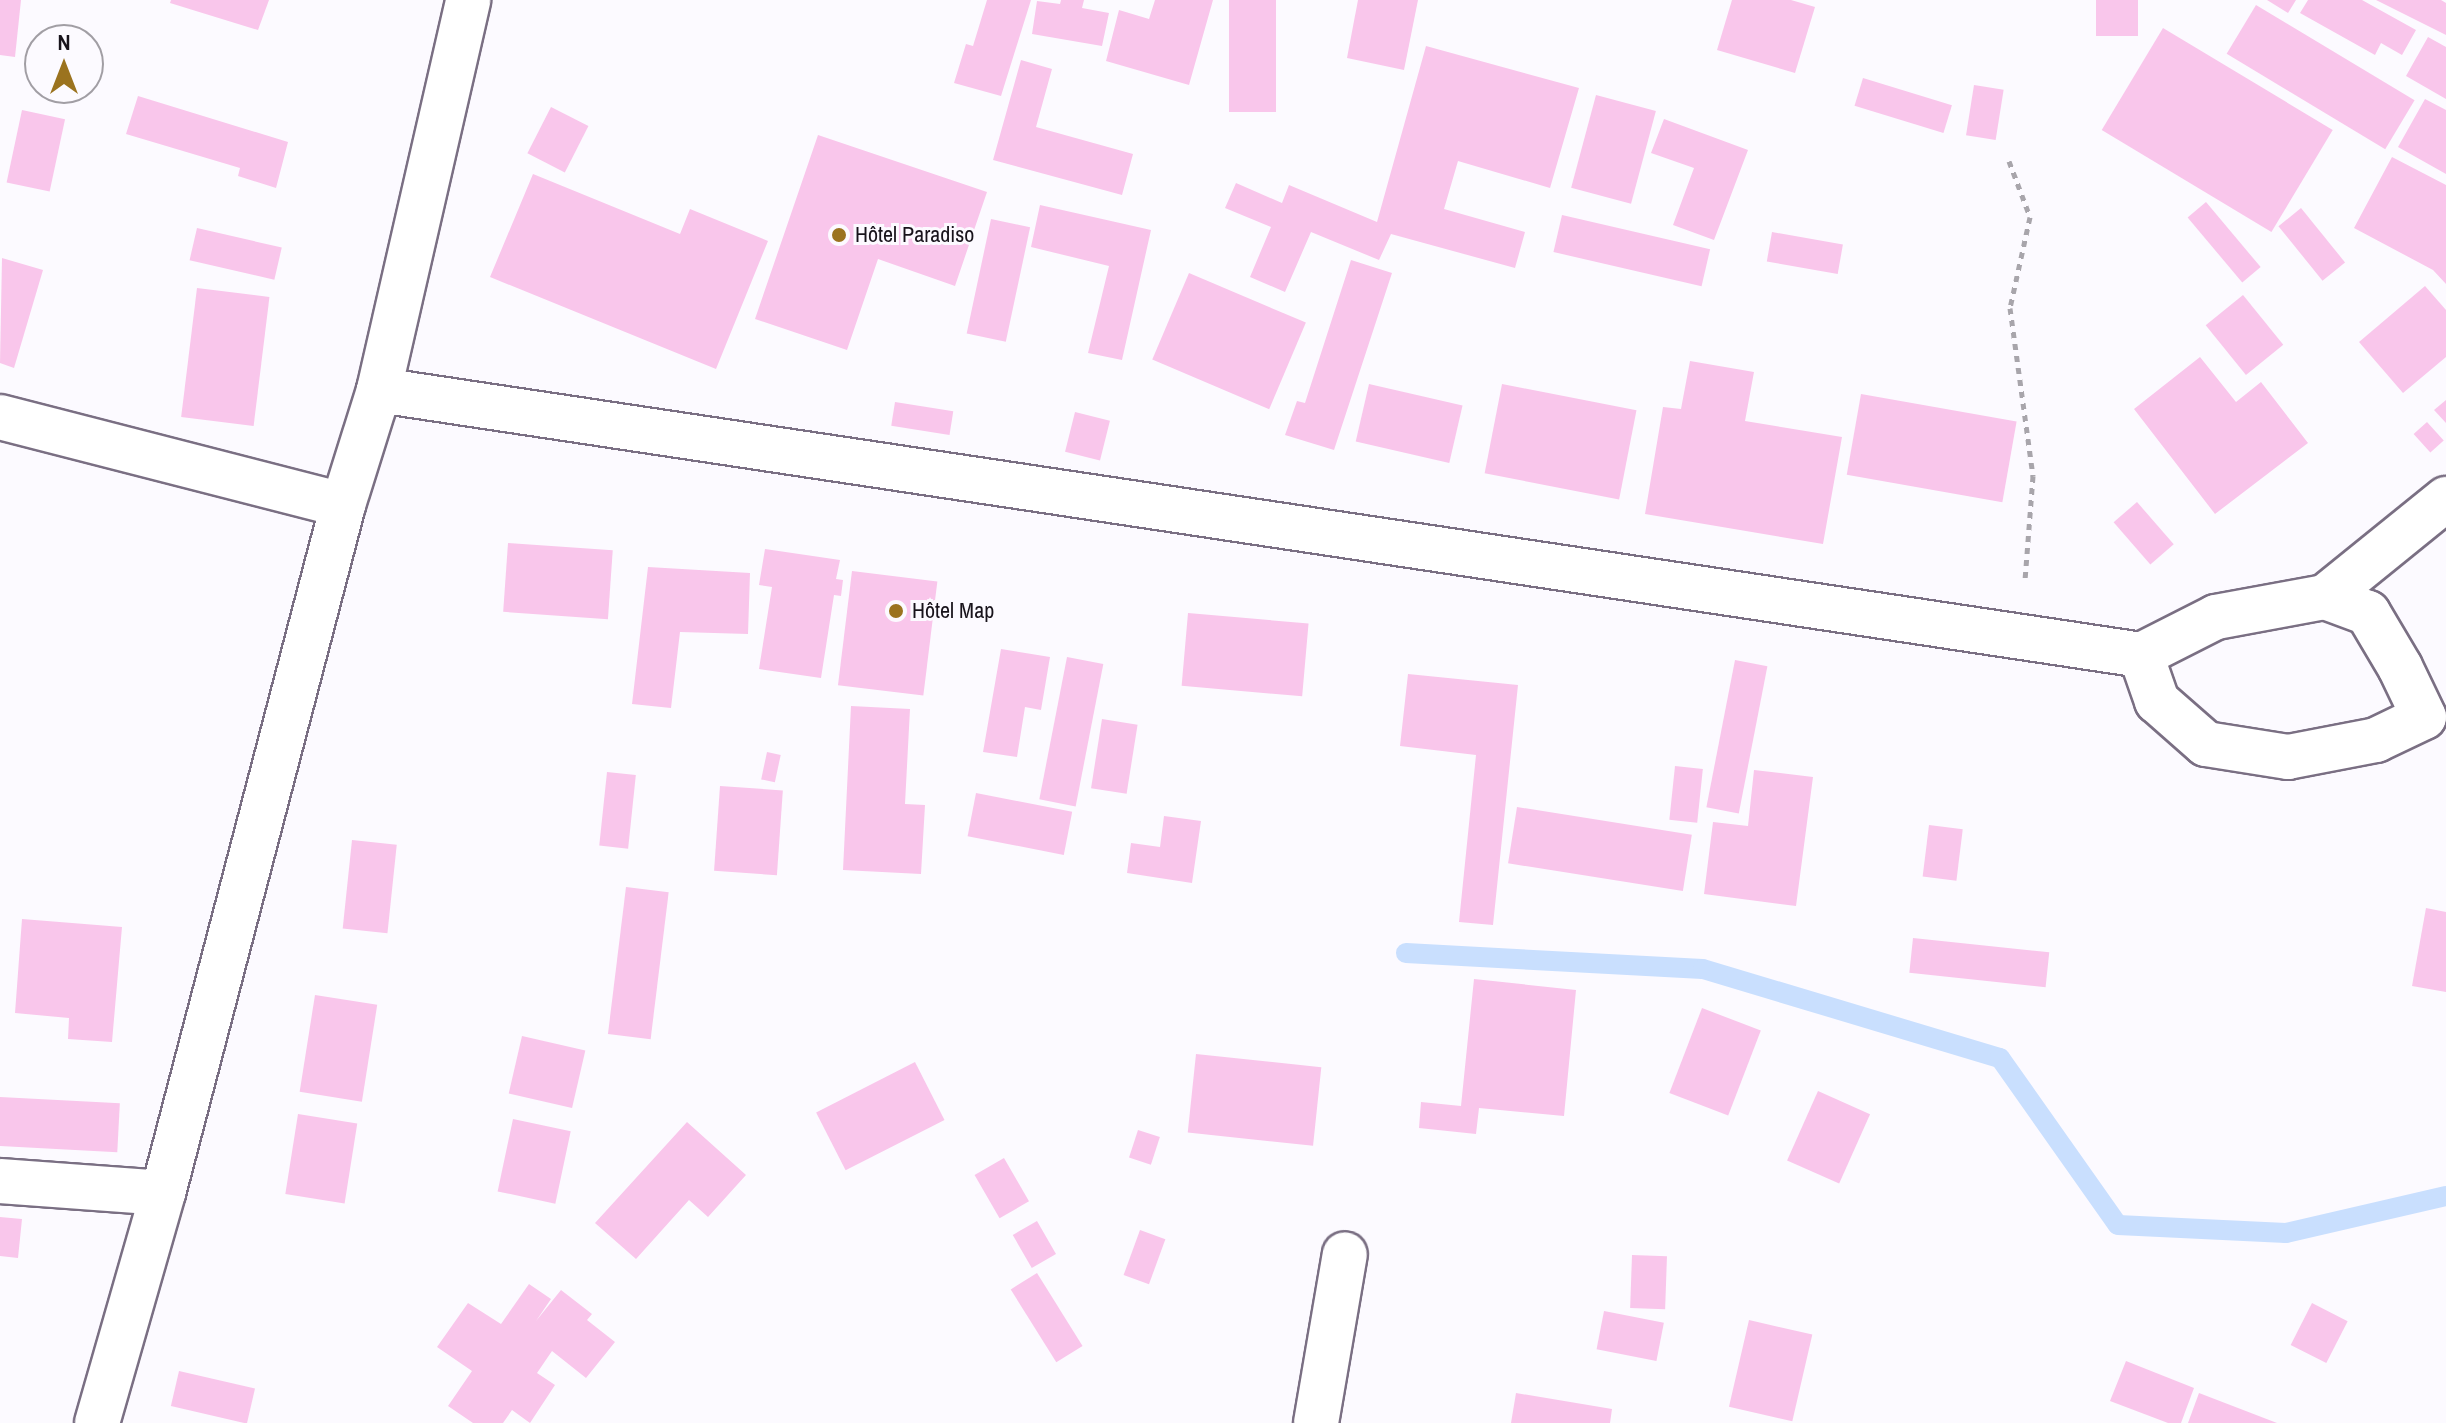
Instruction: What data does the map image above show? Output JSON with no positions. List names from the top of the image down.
{
  "places": ["Hôtel Paradiso", "Hôtel Map"],
  "north": "top"
}
